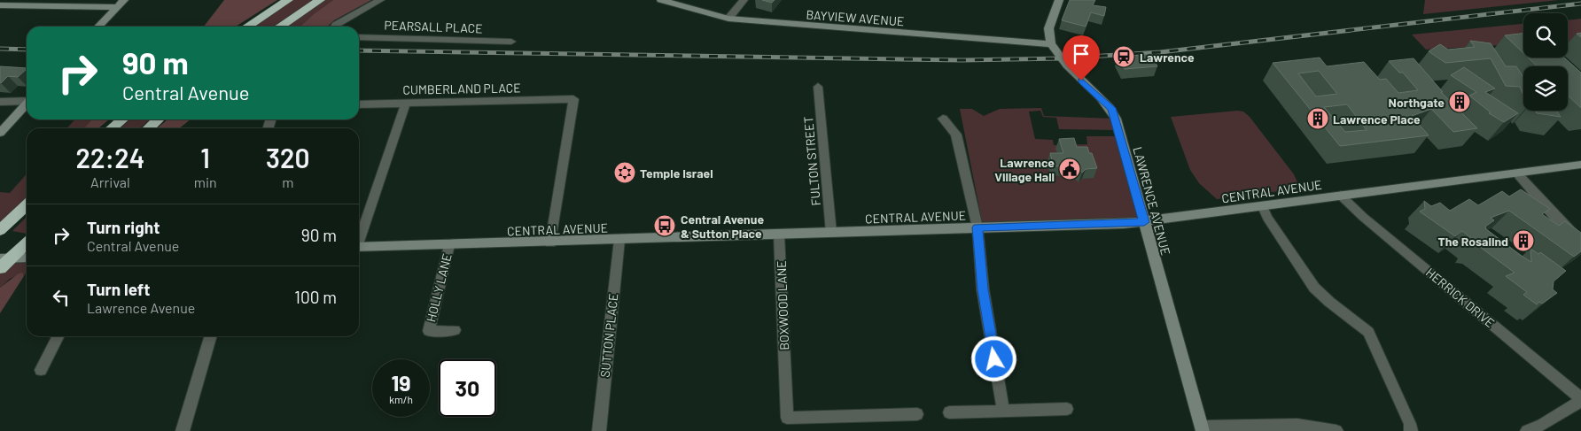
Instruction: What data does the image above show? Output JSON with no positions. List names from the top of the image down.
{
  "streets": {
    "street": [
      "BAYVIEW AVENUE",
      "PEARSALL PLACE",
      "CUMBERLAND PLACE",
      "FULTON STREET",
      "CENTRAL AVENUE",
      "LAWRENCE AVENUE",
      "HOLLY LANE",
      "HERRICK DRIVE",
      "BOXWOOD LANE",
      "SUTTON PLACE"
    ]
  },
  "crossings": [
    ["BAYVIEW AVENUE", "LAWRENCE AVENUE"],
    ["CUMBERLAND PLACE", "CENTRAL AVENUE"],
    ["FULTON STREET", "CENTRAL AVENUE"],
    ["CENTRAL AVENUE", "LAWRENCE AVENUE"],
    ["CENTRAL AVENUE", "HOLLY LANE"],
    ["CENTRAL AVENUE", "HERRICK DRIVE"],
    ["CENTRAL AVENUE", "BOXWOOD LANE"],
    ["CENTRAL AVENUE", "SUTTON PLACE"]
  ],
  "places": {
    "station": ["Lawrence"],
    "building": ["Northgate", "Lawrence Place", "The Rosalind"],
    "public building": ["Lawrence Village Hall"],
    "synagogue": ["Temple Israel"],
    "bus stop": ["Central Avenue & Sutton Place"]
  },
  "page": {
    "turn": ["90 m", "Central Avenue"],
    "eta": [
      "22:24",
      "Arrival",
      "1",
      "min",
      "320",
      "m"
    ],
    "list": [
      {
        "name": "Turn right",
        "note": "Central Avenue",
        "value": "90 m"
      },
      {
        "name": "Turn left",
        "note": "Lawrence Avenue",
        "value": "100 m"
      }
    ],
    "speed": "19 km/h",
    "limit": "30"
  }
}
